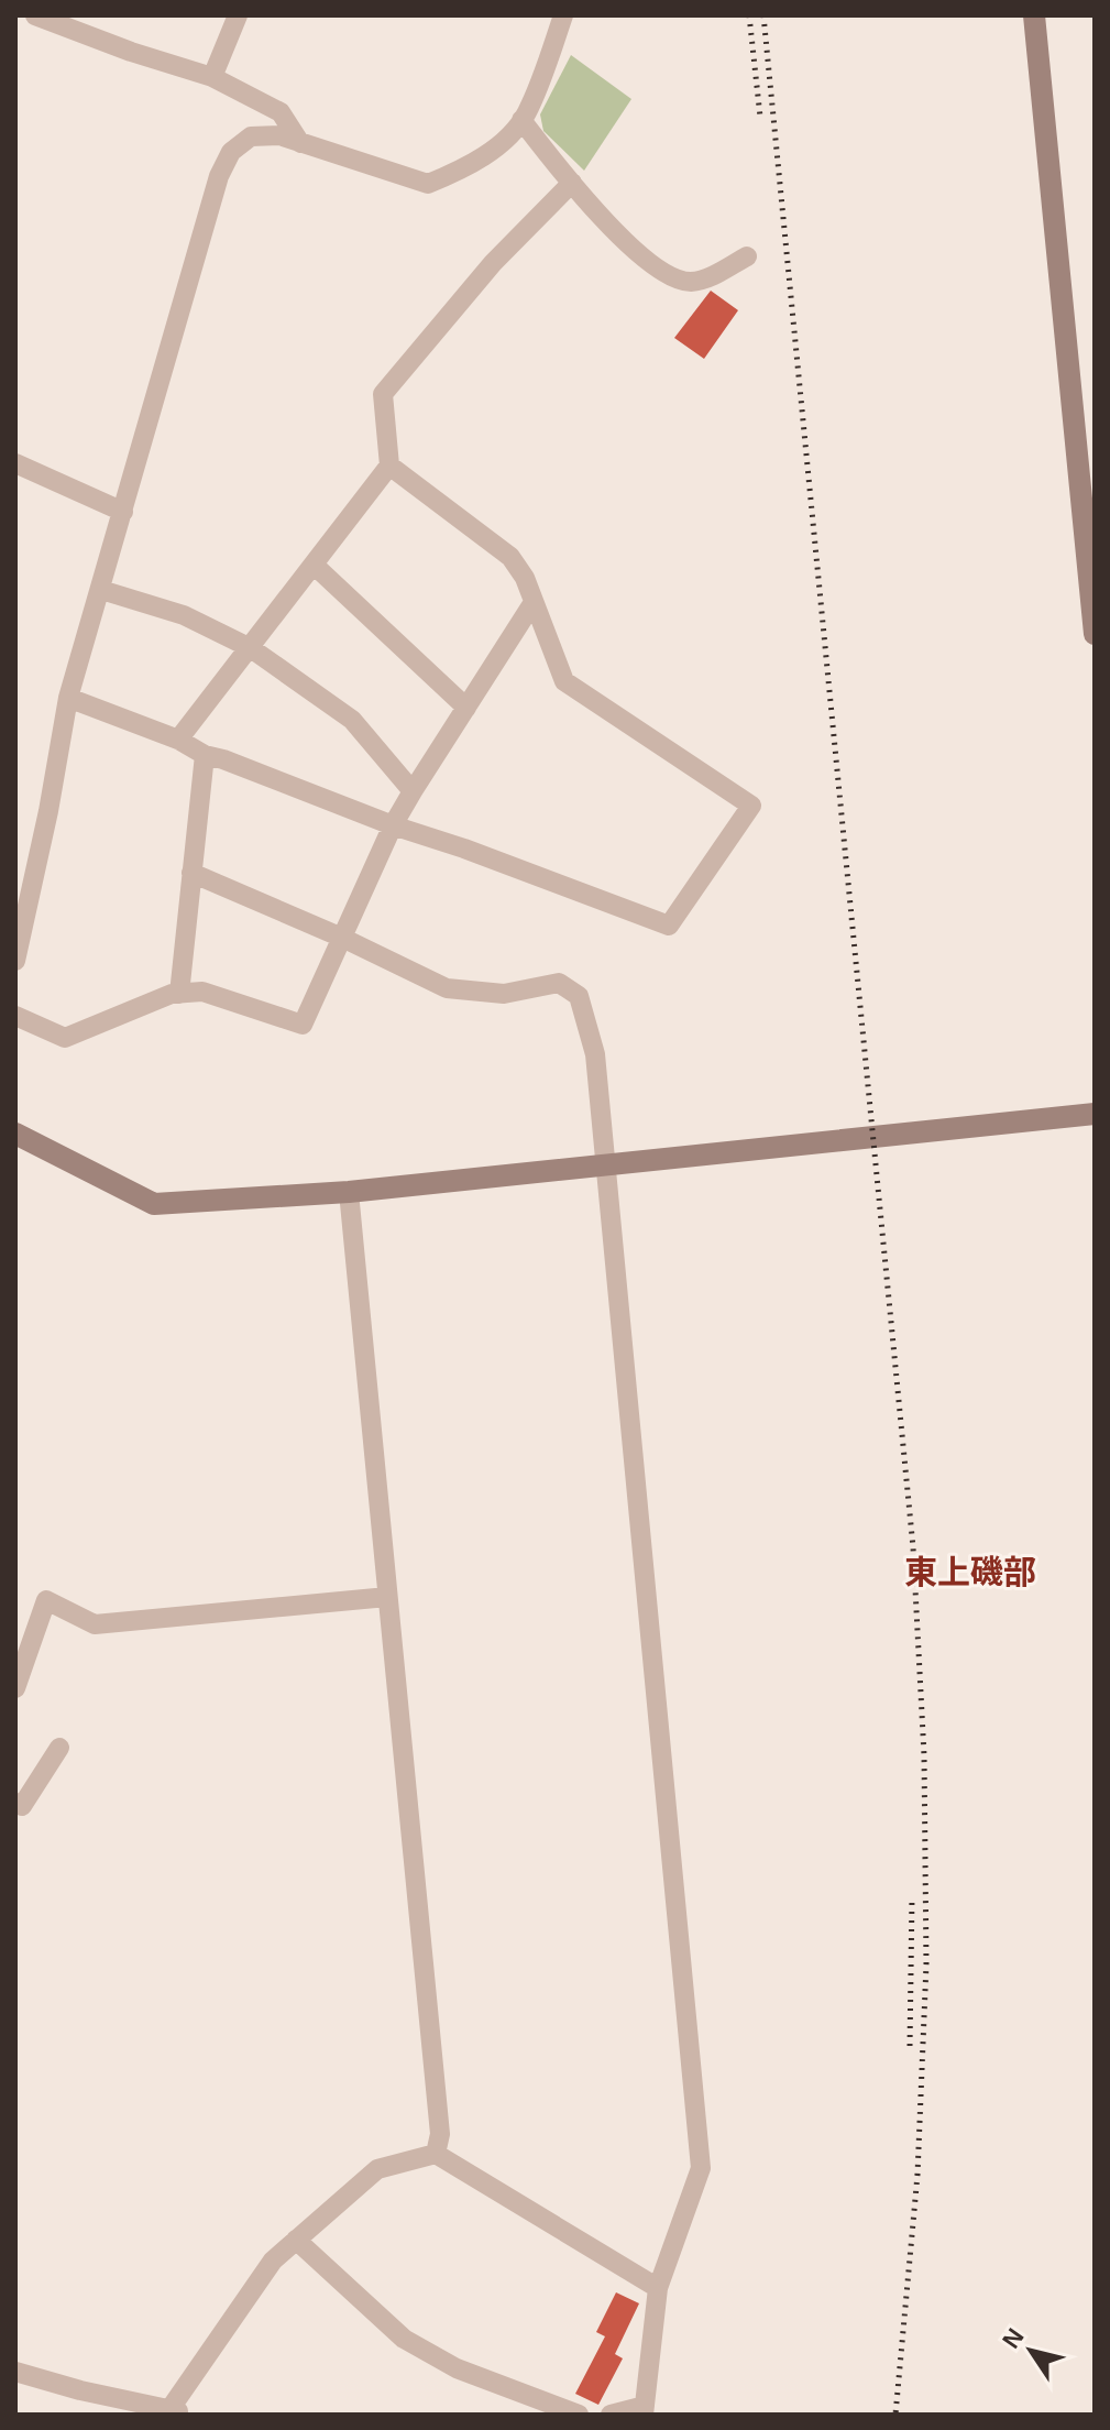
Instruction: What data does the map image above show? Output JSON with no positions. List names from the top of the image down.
{
  "districts": ["東上磯部"],
  "north": "top left"
}
